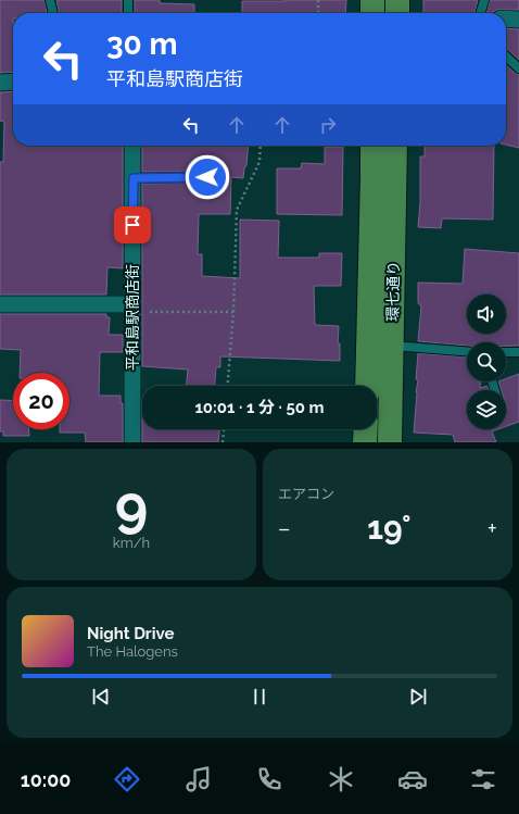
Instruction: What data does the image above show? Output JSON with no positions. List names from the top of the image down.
{
  "streets": {
    "main road": ["環七通り"],
    "street": ["平和島駅商店街"]
  },
  "page": {
    "turn": ["30 m", "平和島駅商店街"],
    "limit": "20",
    "trip": "10:01 · 1 分 · 50 m",
    "tile": [
      ["9", "km/h"],
      "エアコン"
    ],
    "heat": ["−", "19°", "+"],
    "song": ["Night Drive", "The Halogens"],
    "tabs": "10:00"
  }
}
